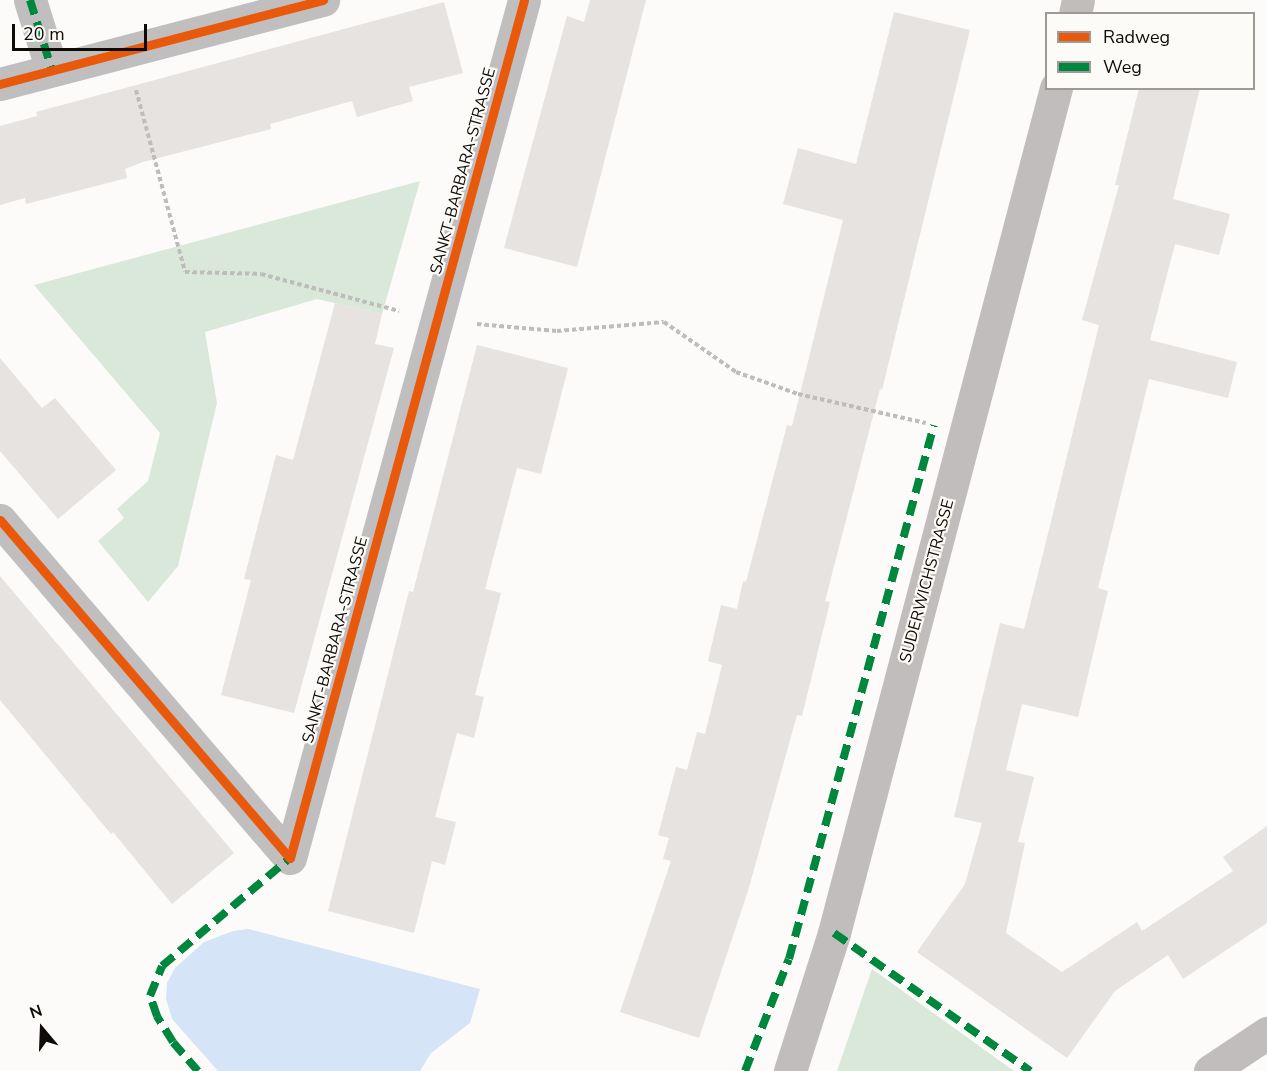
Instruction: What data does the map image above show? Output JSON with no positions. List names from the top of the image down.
{
  "streets": {
    "main road": ["SUDERWICHSTRASSE"],
    "street": ["SANKT-BARBARA-STRASSE"]
  },
  "legend": ["Radweg", "Weg"],
  "scale_bar": "20 m",
  "north": "top"
}
